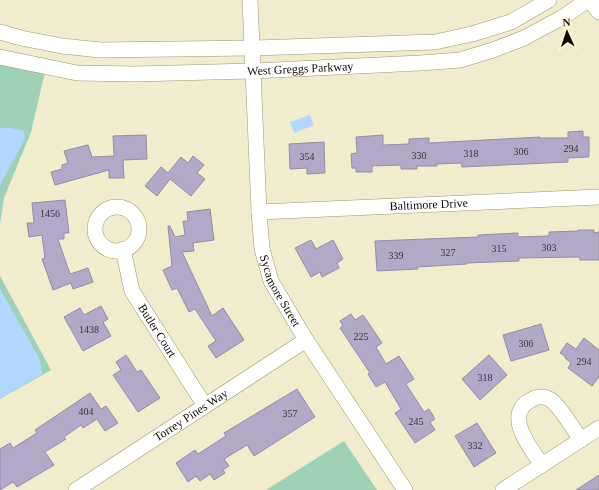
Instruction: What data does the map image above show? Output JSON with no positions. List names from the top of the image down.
{
  "streets": {
    "street": [
      "West Greggs Parkway",
      "Baltimore Drive",
      "Sycamore Street",
      "Butler Court",
      "Torrey Pines Way"
    ]
  },
  "crossings": [
    ["West Greggs Parkway", "Sycamore Street"],
    ["Baltimore Drive", "Sycamore Street"],
    ["Sycamore Street", "Torrey Pines Way"],
    ["Butler Court", "Torrey Pines Way"]
  ],
  "house_numbers": [
    "294",
    "306",
    "318",
    "330",
    "354",
    "1456",
    "303",
    "315",
    "327",
    "339",
    "1438",
    "225",
    "306",
    "294",
    "318",
    "404",
    "357",
    "245",
    "332"
  ],
  "north": "top"
}
